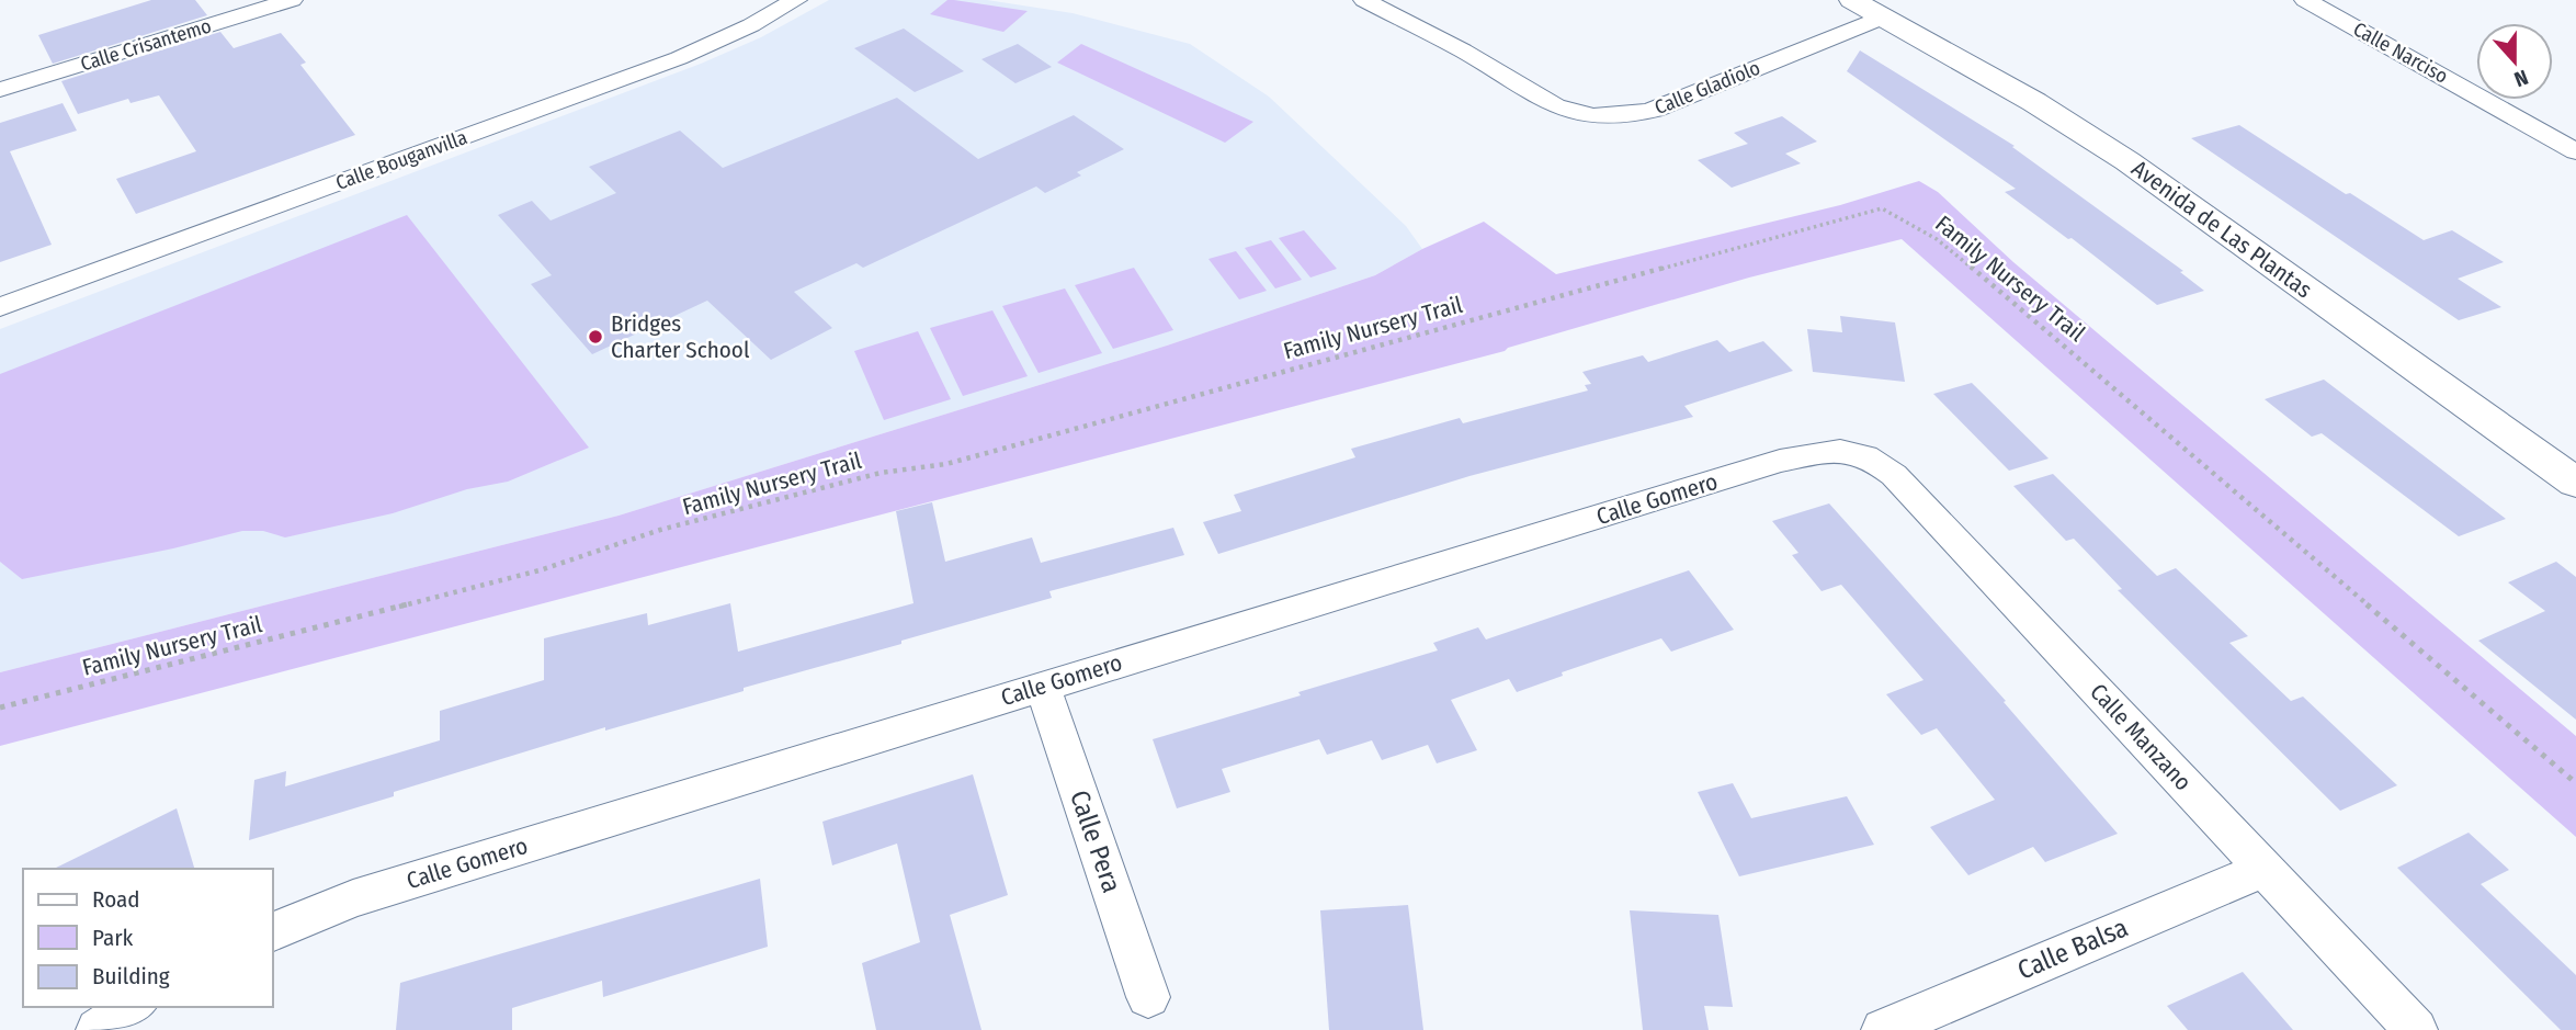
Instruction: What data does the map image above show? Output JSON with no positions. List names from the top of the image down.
{
  "streets": {
    "street": [
      "Calle Crisantemo",
      "Calle Narciso",
      "Calle Gladiolo",
      "Calle Bouganvilla",
      "Avenida de Las Plantas",
      "Calle Gomero",
      "Calle Manzano",
      "Calle Pera",
      "Calle Balsa"
    ],
    "path": ["Family Nursery Trail"]
  },
  "crossings": [
    ["Calle Gladiolo", "Avenida de Las Plantas"],
    ["Calle Gomero", "Calle Manzano"],
    ["Calle Gomero", "Calle Pera"],
    ["Calle Manzano", "Calle Balsa"]
  ],
  "places": ["Bridges Charter School"],
  "legend": ["Road", "Park", "Building"],
  "north": "bottom"
}
